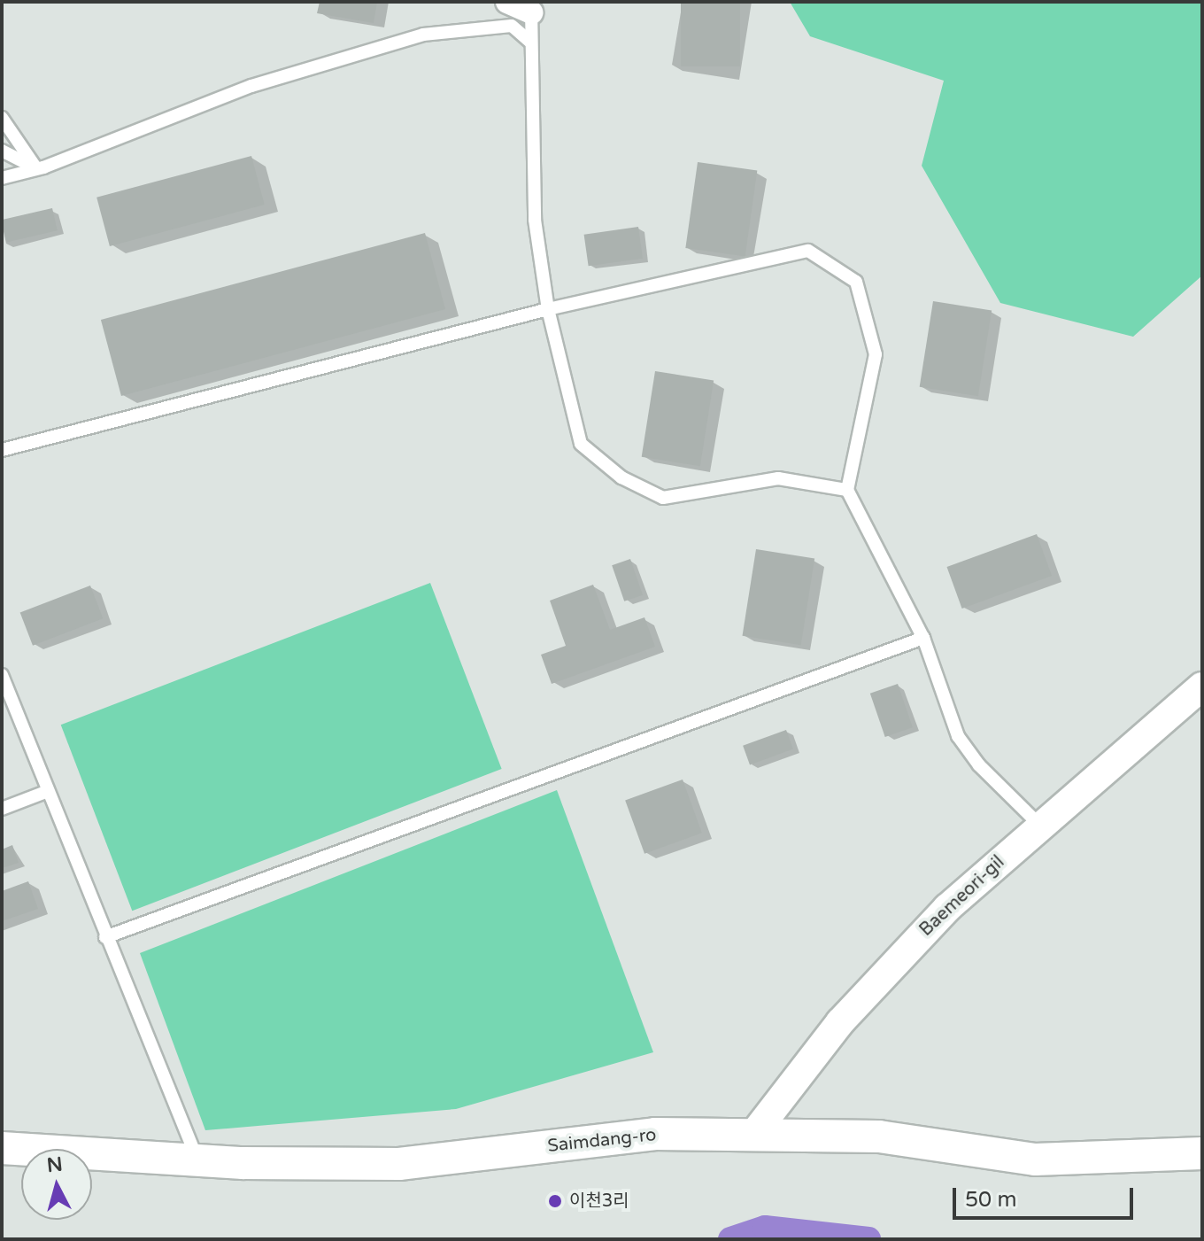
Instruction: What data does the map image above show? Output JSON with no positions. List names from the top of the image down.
{
  "streets": {
    "main road": ["Saimdang-ro"],
    "street": ["Baemeori-gil"]
  },
  "crossings": [
    ["Baemeori-gil", "Saimdang-ro"]
  ],
  "places": ["이천3리"],
  "scale_bar": "50 m",
  "north": "top"
}
